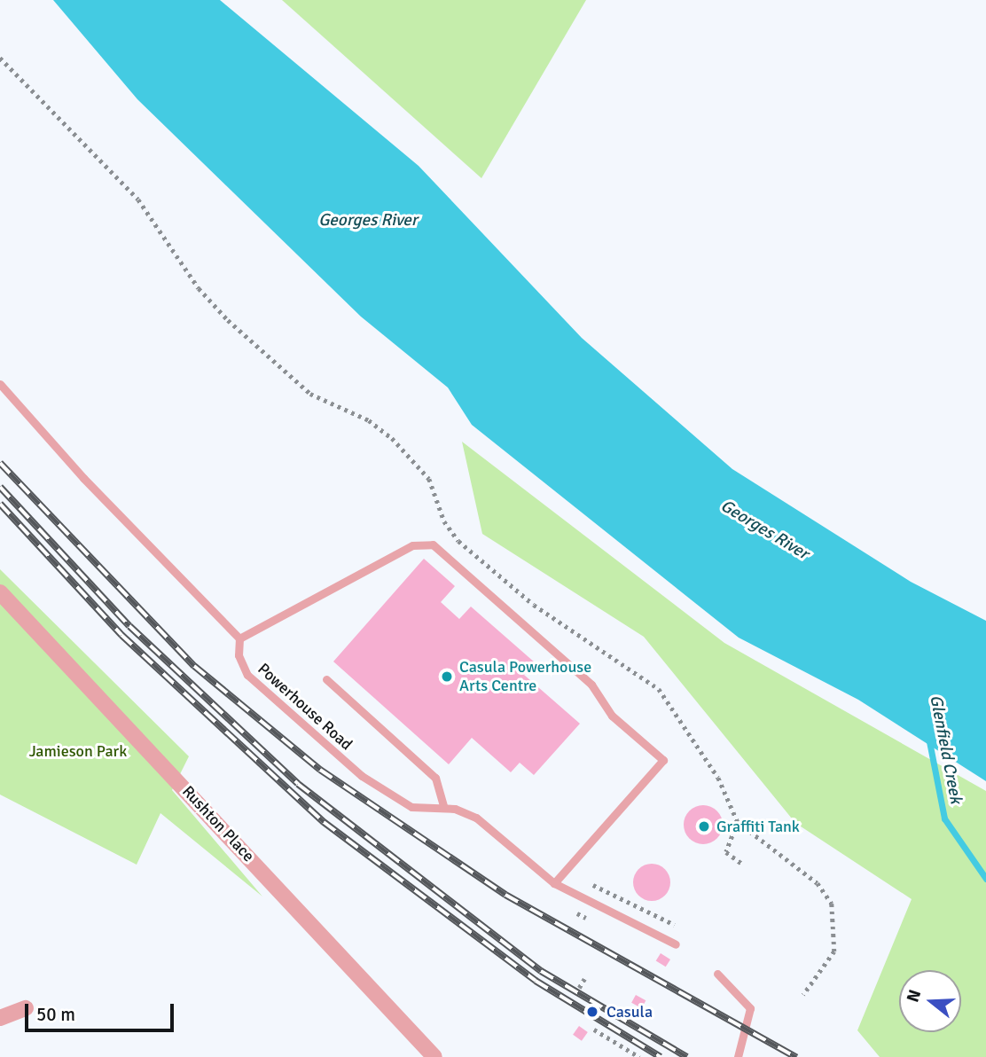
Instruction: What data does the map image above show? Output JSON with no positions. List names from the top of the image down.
{
  "streets": {
    "street": ["Rushton Place"],
    "lane": ["Powerhouse Road"]
  },
  "water": ["Georges River", "Glenfield Creek"],
  "parks": ["Jamieson Park"],
  "places": ["Casula Powerhouse Arts Centre", "Graffiti Tank", "Casula"],
  "scale_bar": "50 m",
  "north": "left"
}
